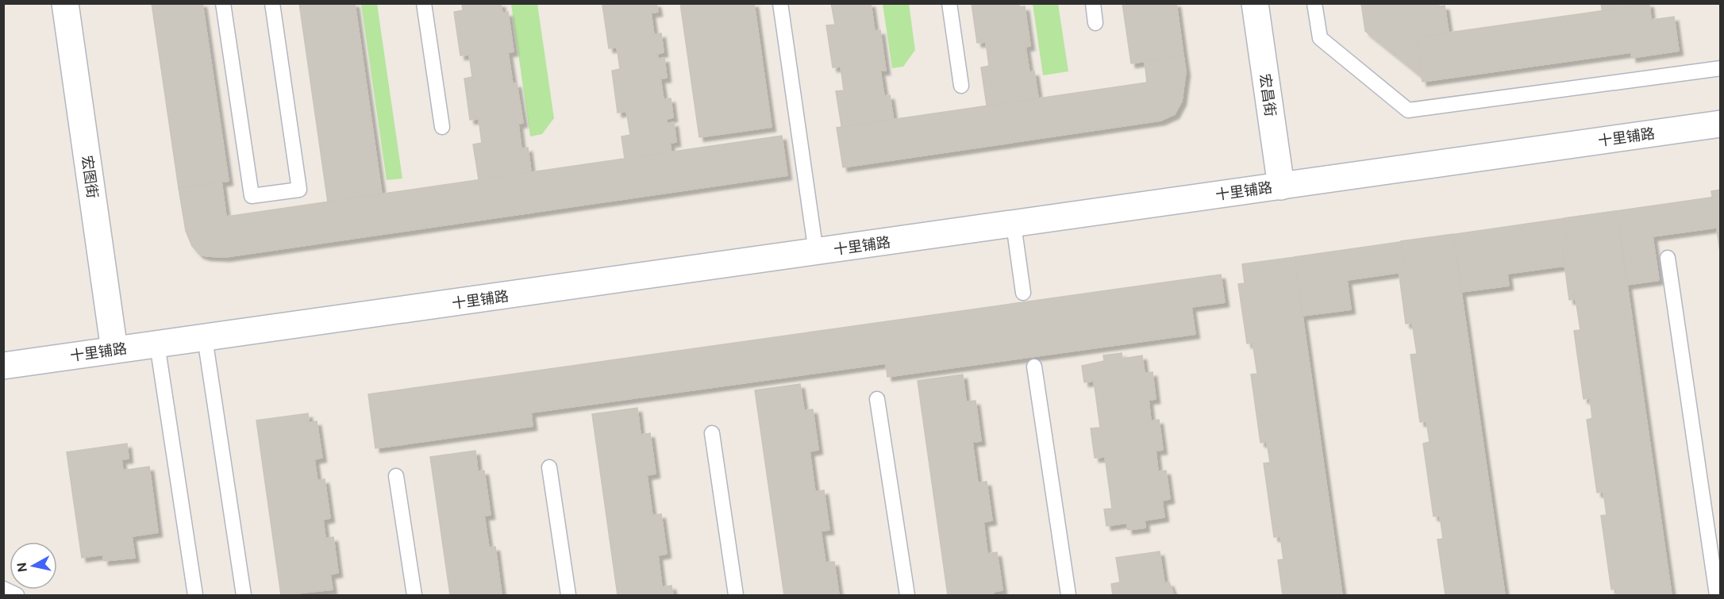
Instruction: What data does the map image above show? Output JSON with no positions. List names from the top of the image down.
{
  "streets": {
    "street": ["宏昌街", "十里铺路", "宏图街"]
  },
  "crossings": [
    ["宏昌街", "十里铺路"],
    ["十里铺路", "宏图街"]
  ],
  "north": "left"
}
